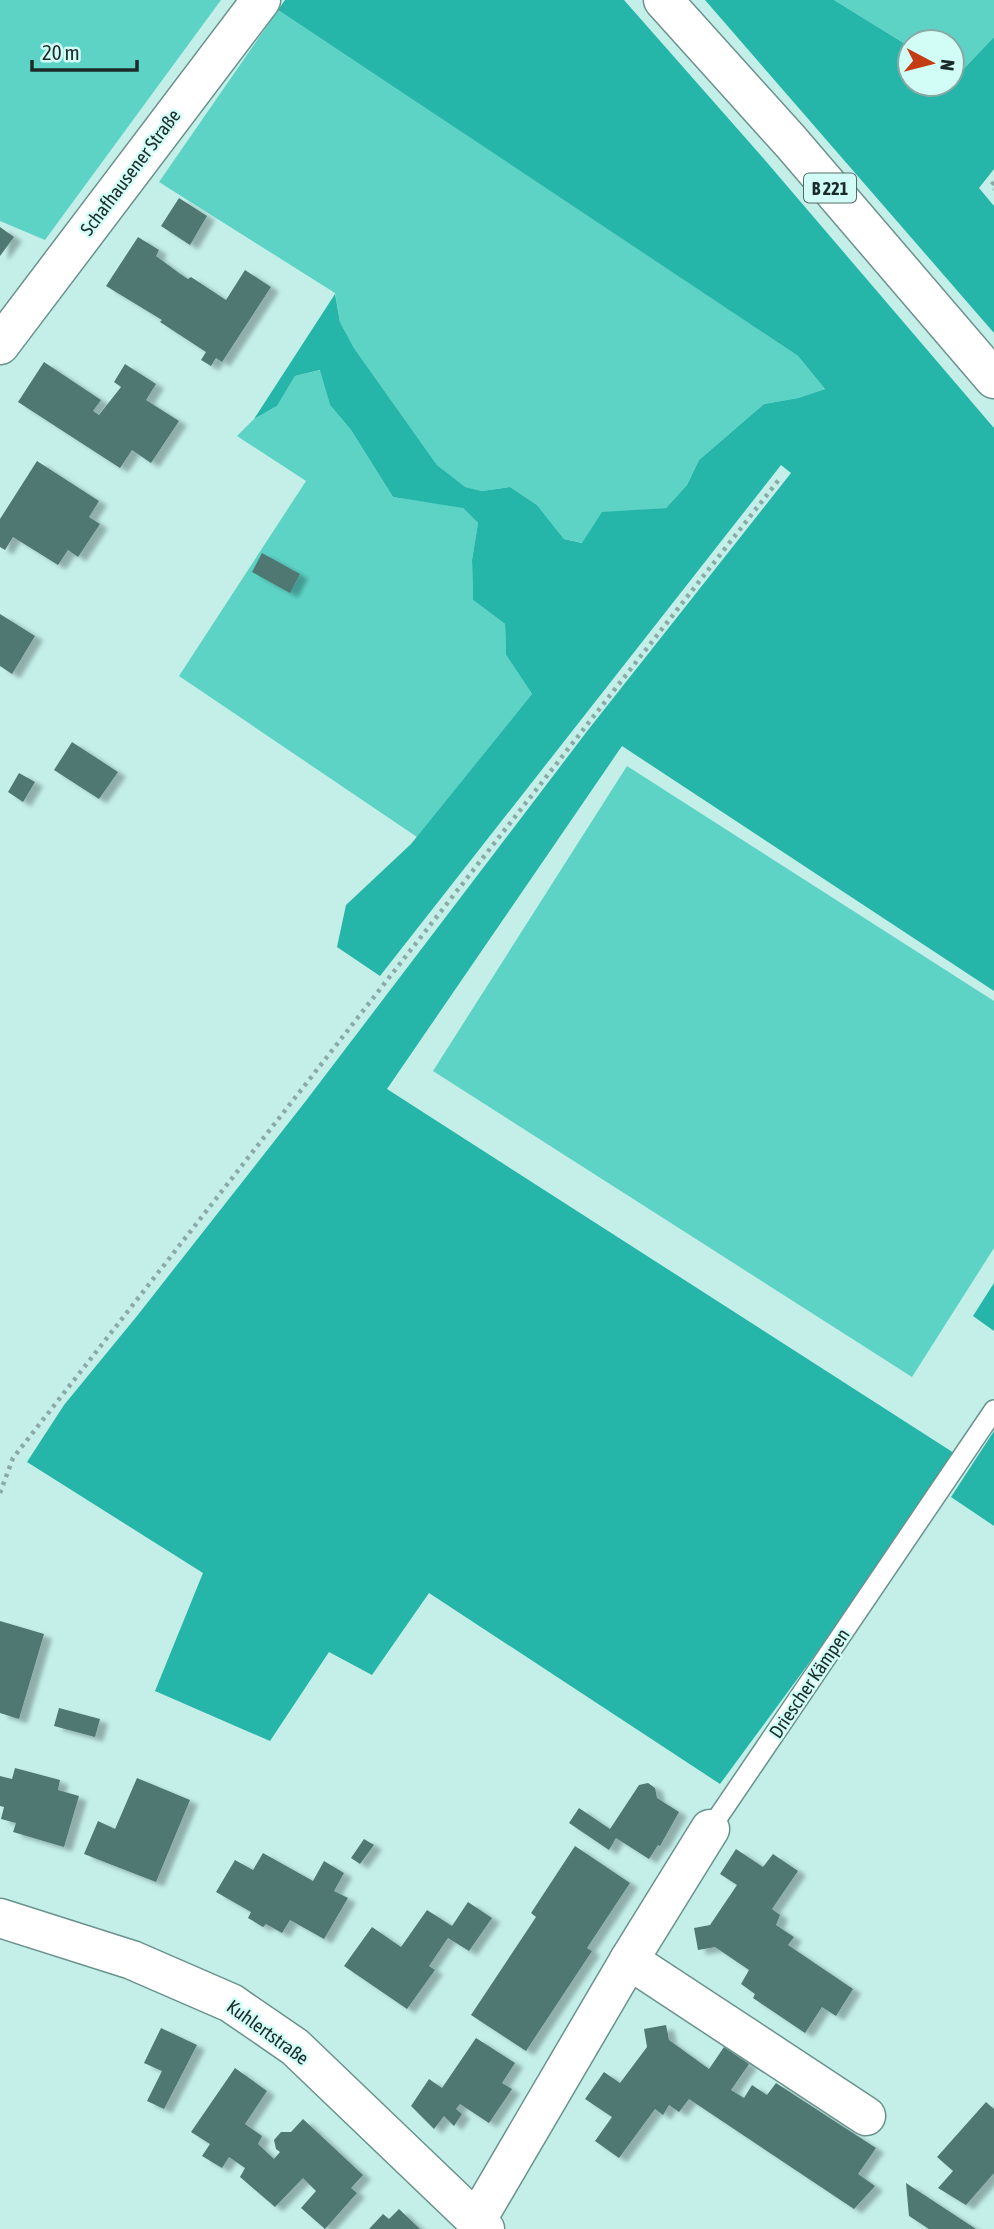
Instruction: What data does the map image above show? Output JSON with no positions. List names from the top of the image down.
{
  "streets": {
    "street": [
      "Schafhausener Straße",
      "B 221",
      "Driescher Kämpen",
      "Kuhlertstraße"
    ]
  },
  "crossings": [
    ["Driescher Kämpen", "Kuhlertstraße"]
  ],
  "scale_bar": "20 m",
  "north": "right"
}
